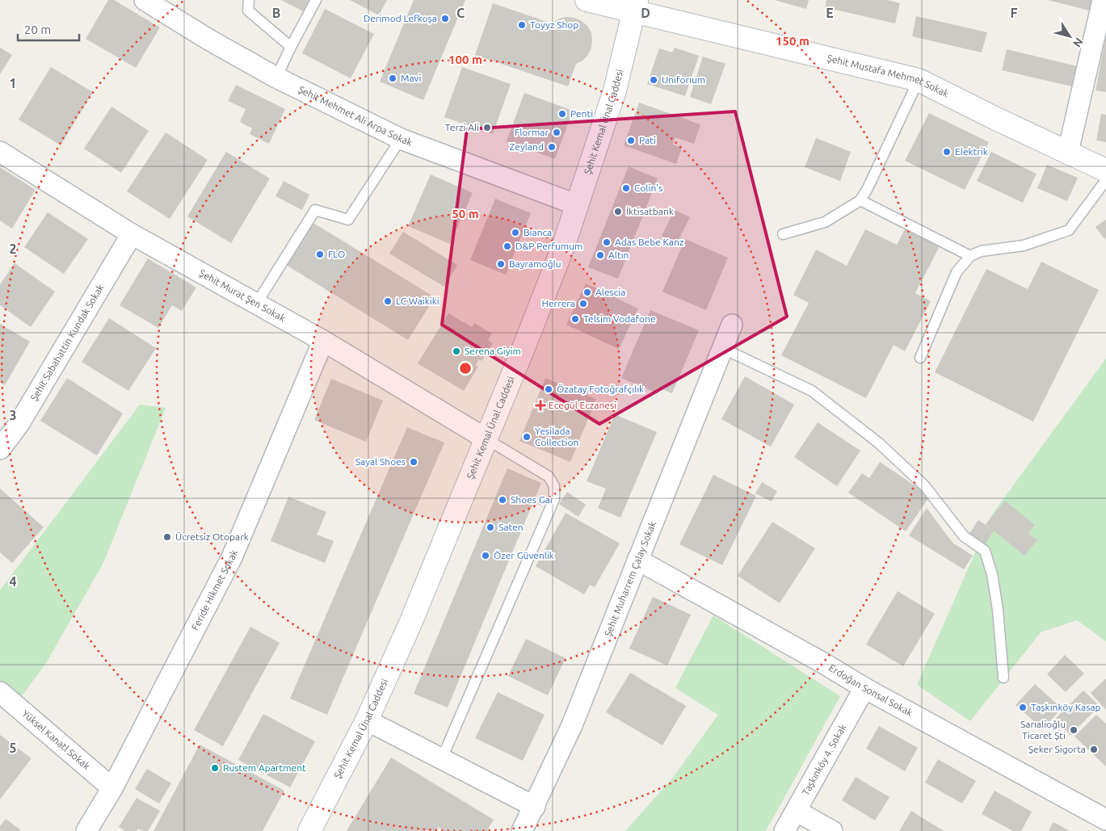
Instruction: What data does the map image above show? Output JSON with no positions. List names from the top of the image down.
{
  "streets": {
    "street": [
      "Şehit Mustafa Mehmet Sokak",
      "Şehit Mehmet Ali Arpa Sokak",
      "Şehit Kemal Ünal Caddesi",
      "Şehit Murat Şen Sokak",
      "Şehit Sabahattin Kundak Sokak",
      "Şehit Muharrem Çalay Sokak",
      "Feride Hikmet Sokak",
      "Erdoğan Sonsal Sokak",
      "Yüksel Kanatl Sokak",
      "Taşkınköy 4. Sokak"
    ]
  },
  "crossings": [
    ["Şehit Mustafa Mehmet Sokak", "Şehit Kemal Ünal Caddesi"],
    ["Şehit Mehmet Ali Arpa Sokak", "Şehit Kemal Ünal Caddesi"],
    ["Şehit Kemal Ünal Caddesi", "Şehit Murat Şen Sokak"],
    ["Şehit Murat Şen Sokak", "Şehit Sabahattin Kundak Sokak"],
    ["Şehit Murat Şen Sokak", "Feride Hikmet Sokak"],
    ["Şehit Muharrem Çalay Sokak", "Erdoğan Sonsal Sokak"],
    ["Feride Hikmet Sokak", "Yüksel Kanatl Sokak"],
    ["Erdoğan Sonsal Sokak", "Taşkınköy 4. Sokak"]
  ],
  "places": {
    "other": [
      "Derimod Lefkoşa",
      "Toyyz Shop",
      "Mavi",
      "Unıforıum",
      "Penti",
      "Terzi Ali",
      "Flormar",
      "Pati",
      "Zeyland",
      "Elektrik",
      "Colin's",
      "İktisatbank",
      "Bıanca",
      "Adas Bebe Kanz",
      "D&P Perfumum",
      "FLO",
      "Altın",
      "Bayramoğlu",
      "Alescia",
      "LC Waikiki",
      "Herrera",
      "Telsim Vodafone",
      "Serena Giyim",
      "Özatay Fotoğrafçılık",
      "Yesilada Collection",
      "Sayal Shoes",
      "Shoes Gar",
      "Saten",
      "Ücretsiz Otopark",
      "Özer Güvenlik",
      "Taşkınköy Kasap",
      "Sarıalioğlu Ticaret Şti",
      "Şeker Sigorta",
      "Rustem Apartment"
    ],
    "health": ["Ecegül Eczanesi"]
  },
  "scale_bar": "20 m",
  "north": "bottom right",
  "grid": {
    "columns": [
      "B",
      "C",
      "D",
      "E",
      "F"
    ],
    "rows": [
      "1",
      "2",
      "3",
      "4",
      "5"
    ]
  },
  "rings": ["150 m", "100 m", "50 m"]
}
